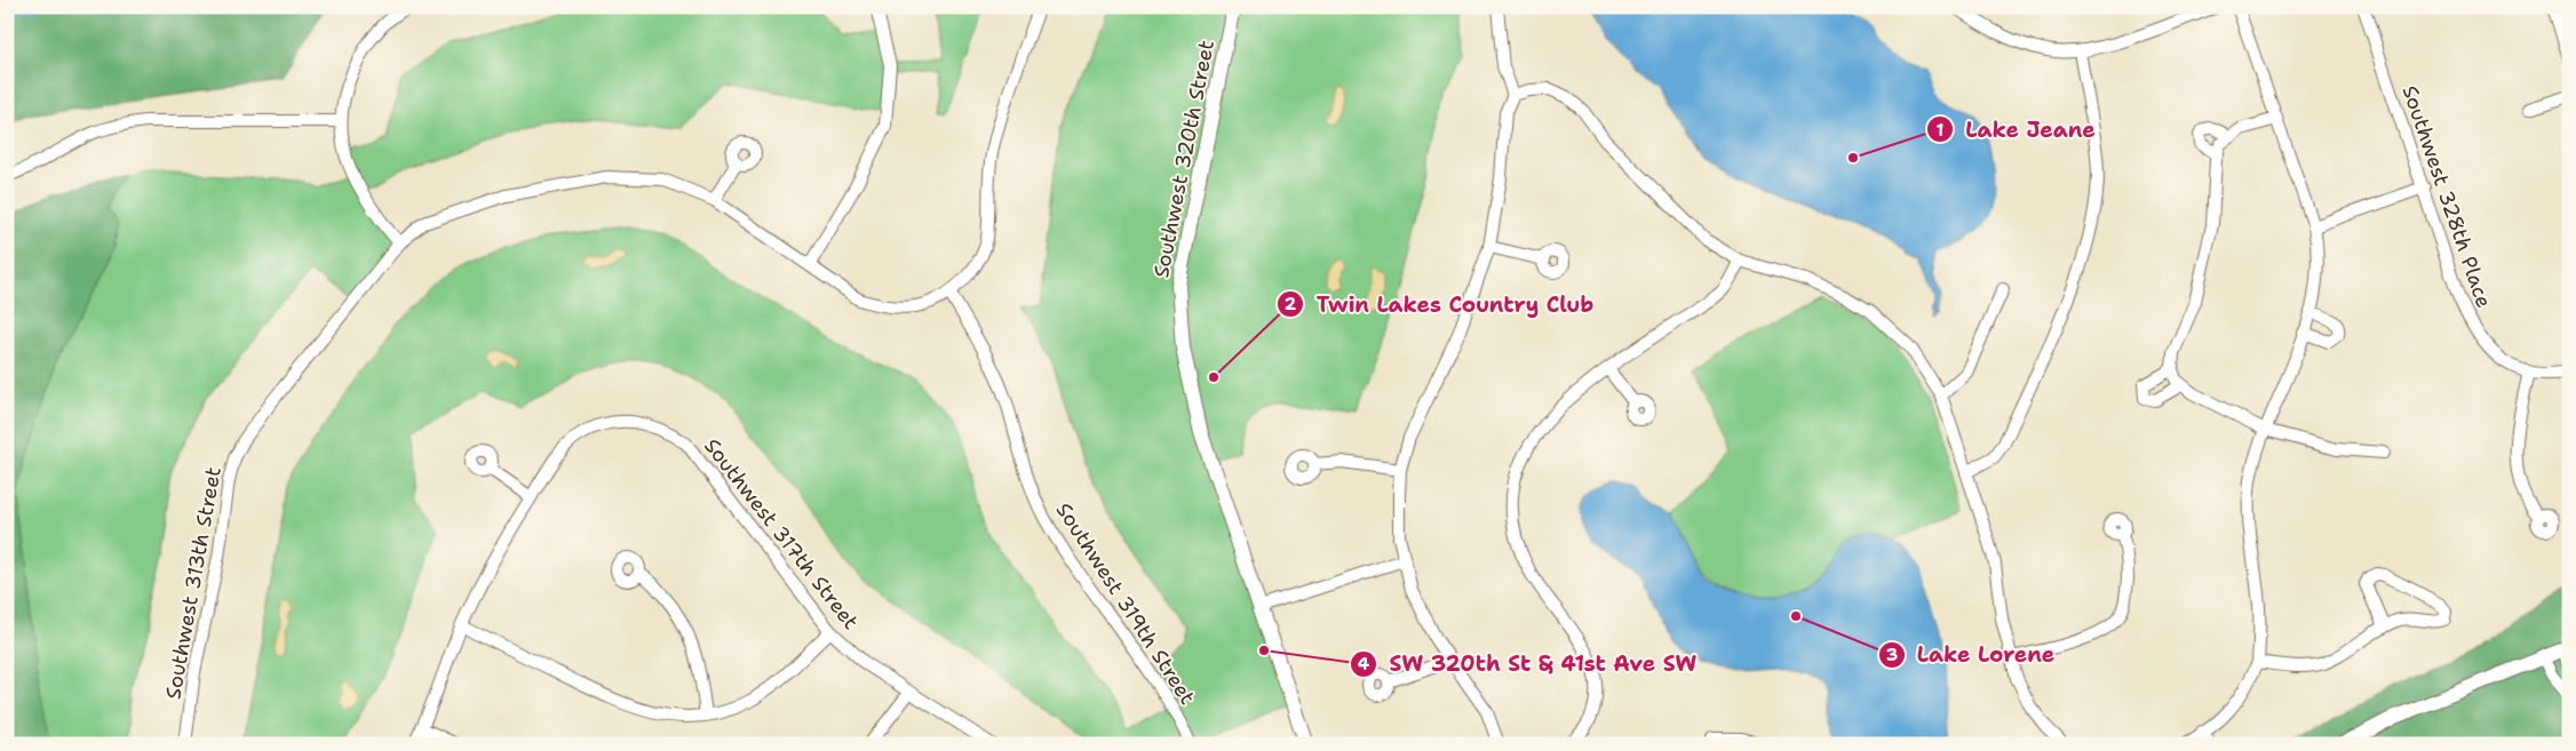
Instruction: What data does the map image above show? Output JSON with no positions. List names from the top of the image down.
{
  "streets": {
    "main road": ["Southwest 320th Street"],
    "street": [
      "Southwest 328th Place",
      "Southwest 317th Street",
      "Southwest 313th Street",
      "Southwest 319th Street"
    ]
  },
  "crossings": [
    ["Southwest 313th Street", "Southwest 319th Street"]
  ],
  "places": [
    "Lake Jeane",
    "Twin Lakes Country Club",
    "Lake Lorene",
    "SW 320th St & 41st Ave SW"
  ]
}
